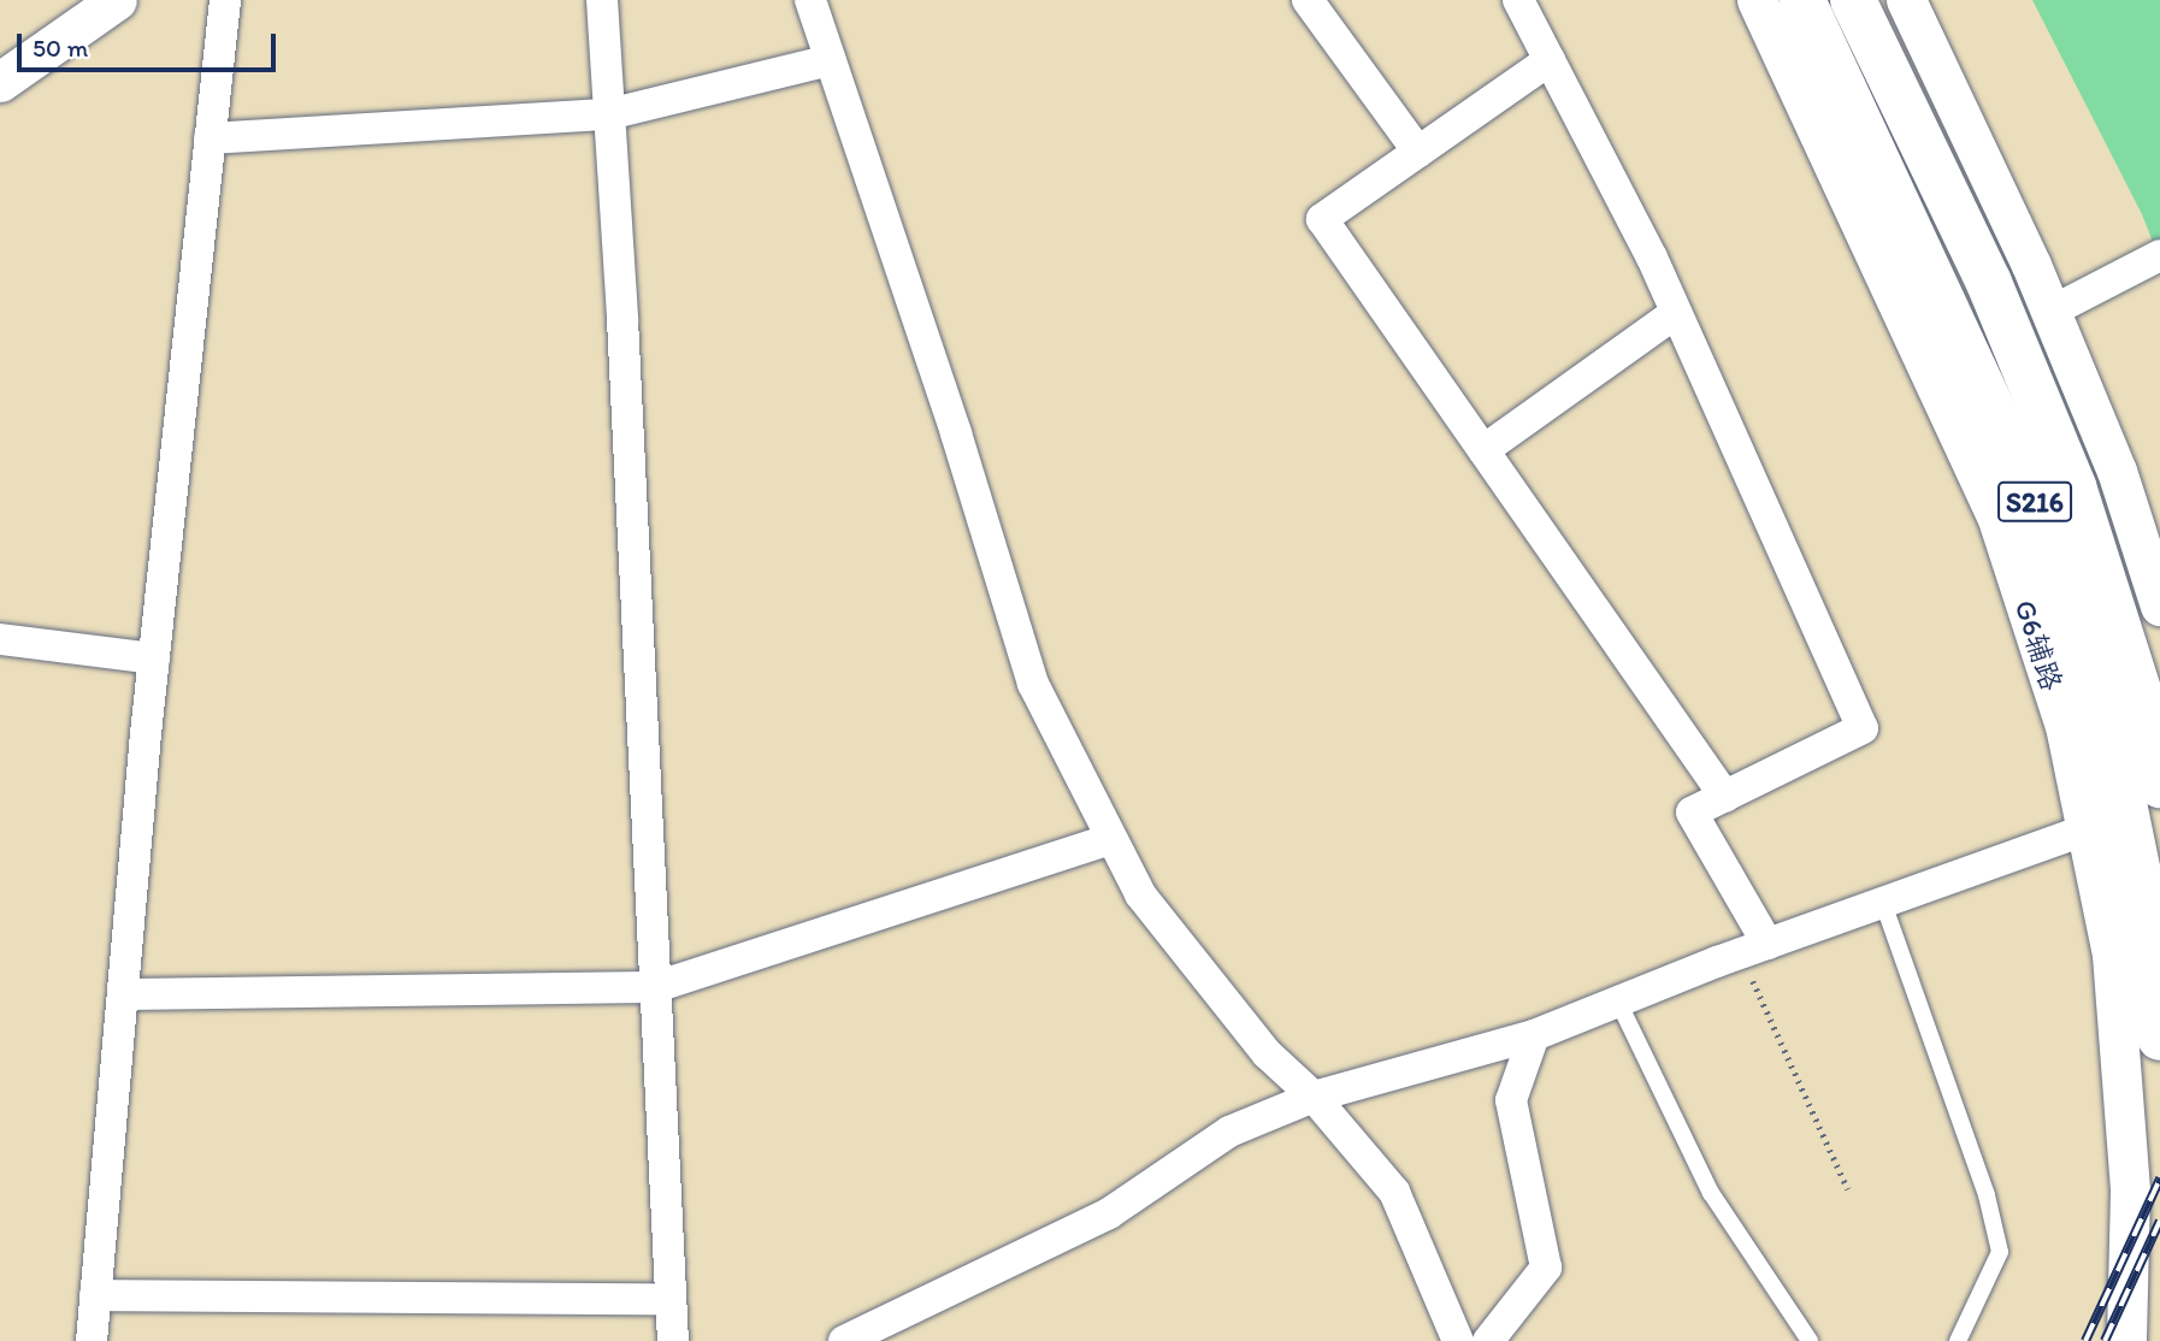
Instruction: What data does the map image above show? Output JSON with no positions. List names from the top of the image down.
{
  "streets": {
    "main road": ["S216", "G6辅路"]
  },
  "scale_bar": "50 m"
}
